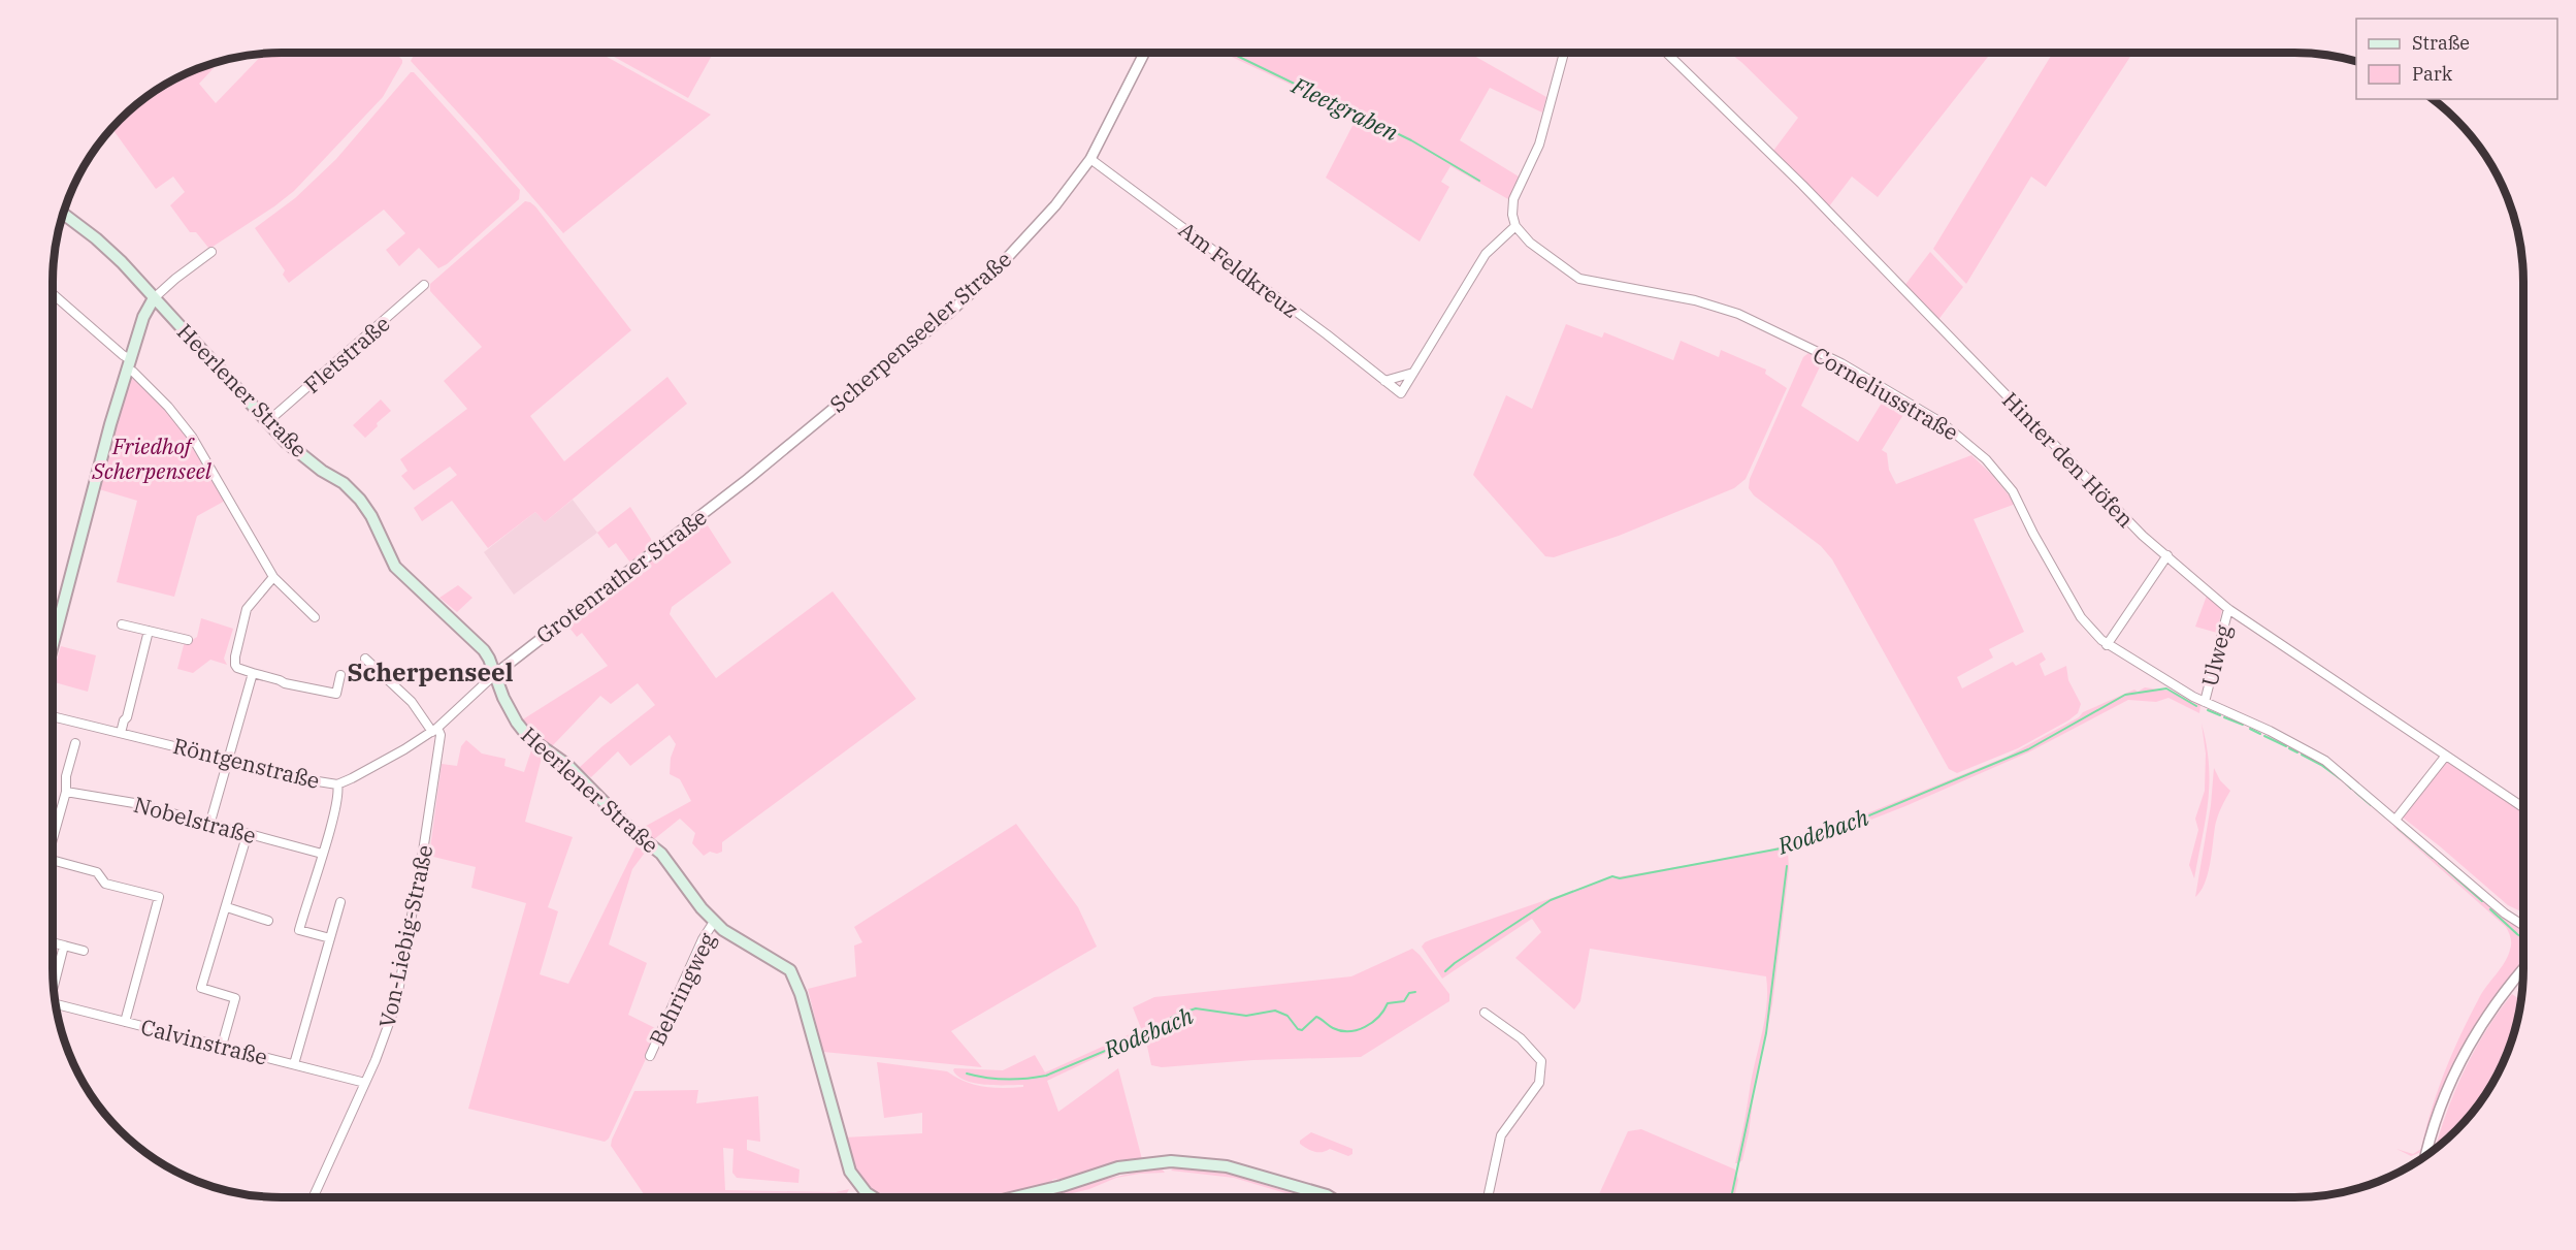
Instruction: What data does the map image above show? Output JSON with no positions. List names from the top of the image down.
{
  "streets": {
    "main road": ["Heerlener Straße"],
    "street": [
      "Am Feldkreuz",
      "Scherpenseeler Straße",
      "Fletstraße",
      "Corneliusstraße",
      "Hinter den Höfen",
      "Grotenrather Straße",
      "Ulweg",
      "Röntgenstraße",
      "Nobelstraße",
      "Von-Liebig-Straße",
      "Behringweg",
      "Calvinstraße"
    ]
  },
  "crossings": [
    ["Am Feldkreuz", "Scherpenseeler Straße"],
    ["Am Feldkreuz", "Corneliusstraße"],
    ["Scherpenseeler Straße", "Grotenrather Straße"],
    ["Fletstraße", "Heerlener Straße"],
    ["Heerlener Straße", "Grotenrather Straße"],
    ["Heerlener Straße", "Behringweg"],
    ["Corneliusstraße", "Ulweg"],
    ["Hinter den Höfen", "Ulweg"],
    ["Röntgenstraße", "Von-Liebig-Straße"],
    ["Von-Liebig-Straße", "Calvinstraße"]
  ],
  "districts": ["Scherpenseel"],
  "water": ["Fleetgraben", "Rodebach"],
  "parks": ["Friedhof Scherpenseel"],
  "legend": ["Straße", "Park"]
}
